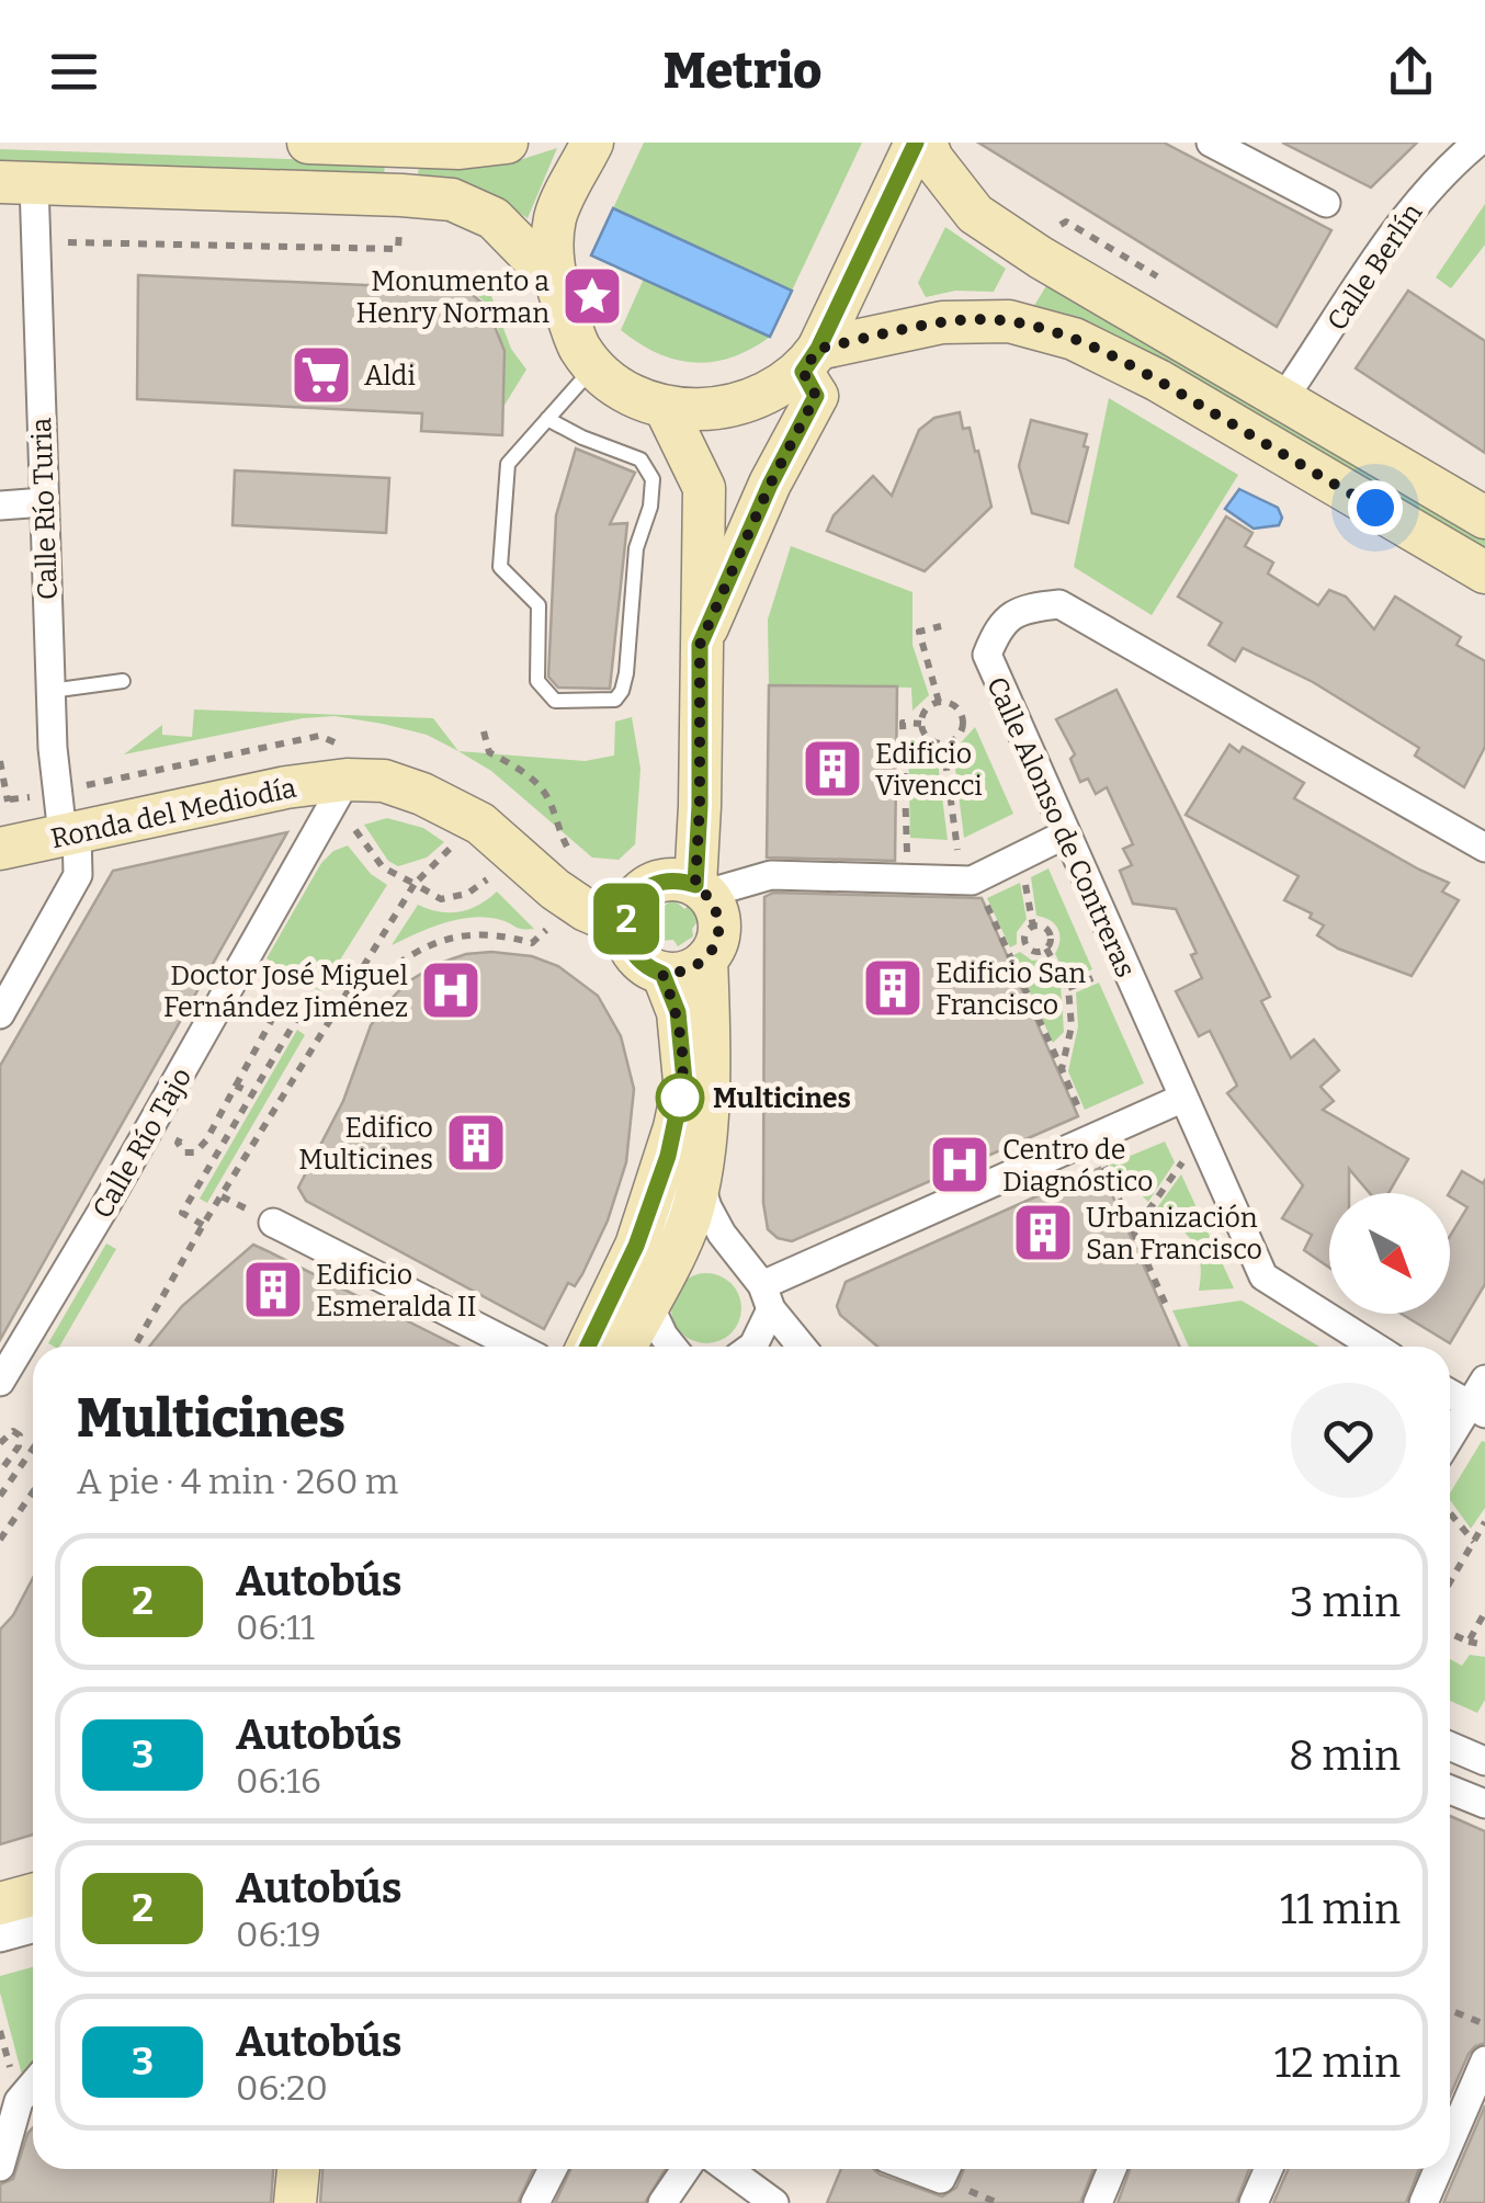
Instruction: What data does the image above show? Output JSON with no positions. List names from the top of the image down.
{
  "streets": {
    "main road": ["Ronda del Mediodía"],
    "street": [
      "Calle Berlín",
      "Calle Río Turia",
      "Calle Alonso de Contreras",
      "Calle Río Tajo"
    ]
  },
  "crossings": [
    ["Calle Río Turia", "Ronda del Mediodía"],
    ["Ronda del Mediodía", "Calle Río Tajo"]
  ],
  "places": {
    "place": ["Monumento a Henry Norman"],
    "supermarket": ["Aldi"],
    "building": [
      "Edificio Vivencci",
      "Edificio San Francisco",
      "Edifico Multicines",
      "Urbanización San Francisco",
      "Edificio Esmeralda II"
    ],
    "hospital": ["Doctor José Miguel Fernández Jiménez", "Centro de Diagnóstico"],
    "other": ["Multicines"]
  },
  "lines": ["bus line 2"],
  "north": "bottom right",
  "page": {
    "header": "Metrio",
    "on_map": "2",
    "heading": ["Multicines", "A pie · 4 min · 260 m"],
    "list": [
      {
        "mark": "2",
        "name": "Autobús",
        "note": "06:11",
        "value": "3 min"
      },
      {
        "mark": "3",
        "name": "Autobús",
        "note": "06:16",
        "value": "8 min"
      },
      {
        "mark": "2",
        "name": "Autobús",
        "note": "06:19",
        "value": "11 min"
      },
      {
        "mark": "3",
        "name": "Autobús",
        "note": "06:20",
        "value": "12 min"
      }
    ]
  }
}
